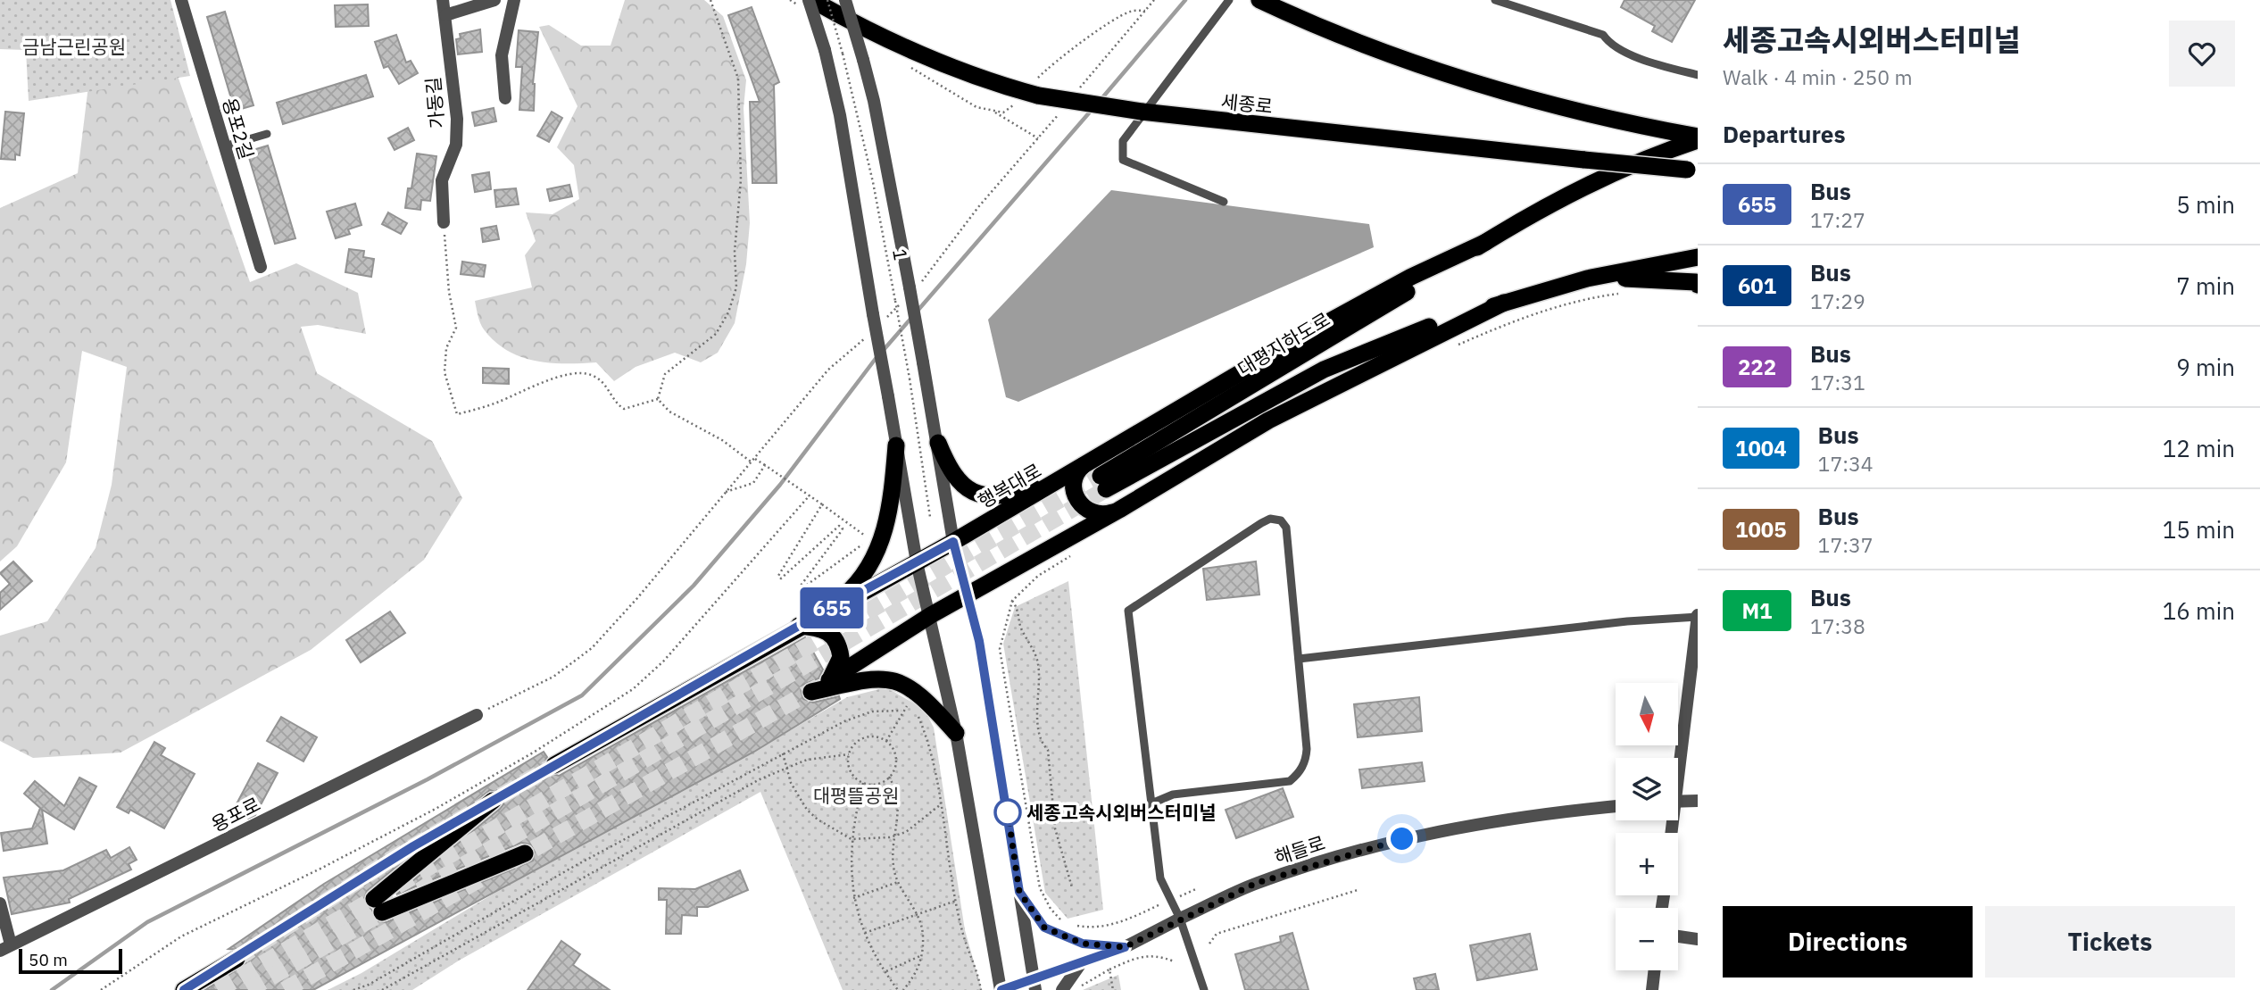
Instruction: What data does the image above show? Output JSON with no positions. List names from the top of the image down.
{
  "streets": {
    "highway": ["세종로", "대평지하도로", "행복대로"],
    "street": [
      "가동길",
      "용포2길",
      "용포로",
      "해들로"
    ],
    "path": ["1"]
  },
  "crossings": [
    ["대평지하도로", "행복대로"]
  ],
  "parks": ["금남근린공원", "대평뜰공원"],
  "places": ["세종고속시외버스터미널"],
  "lines": ["bus line 655"],
  "scale_bar": "50 m",
  "north": "bottom",
  "page": {
    "on_map": "655",
    "heading": [
      ["세종고속시외버스터미널", "Walk · 4 min · 250 m"],
      "Departures"
    ],
    "list": [
      {
        "mark": "655",
        "name": "Bus",
        "note": "17:27",
        "value": "5 min"
      },
      {
        "mark": "601",
        "name": "Bus",
        "note": "17:29",
        "value": "7 min"
      },
      {
        "mark": "222",
        "name": "Bus",
        "note": "17:31",
        "value": "9 min"
      },
      {
        "mark": "1004",
        "name": "Bus",
        "note": "17:34",
        "value": "12 min"
      },
      {
        "mark": "1005",
        "name": "Bus",
        "note": "17:37",
        "value": "15 min"
      },
      {
        "mark": "M1",
        "name": "Bus",
        "note": "17:38",
        "value": "16 min"
      }
    ],
    "map_buttons": ["+", "−"],
    "buttons": ["Directions", "Tickets"],
    "scale": "50 m"
  }
}
